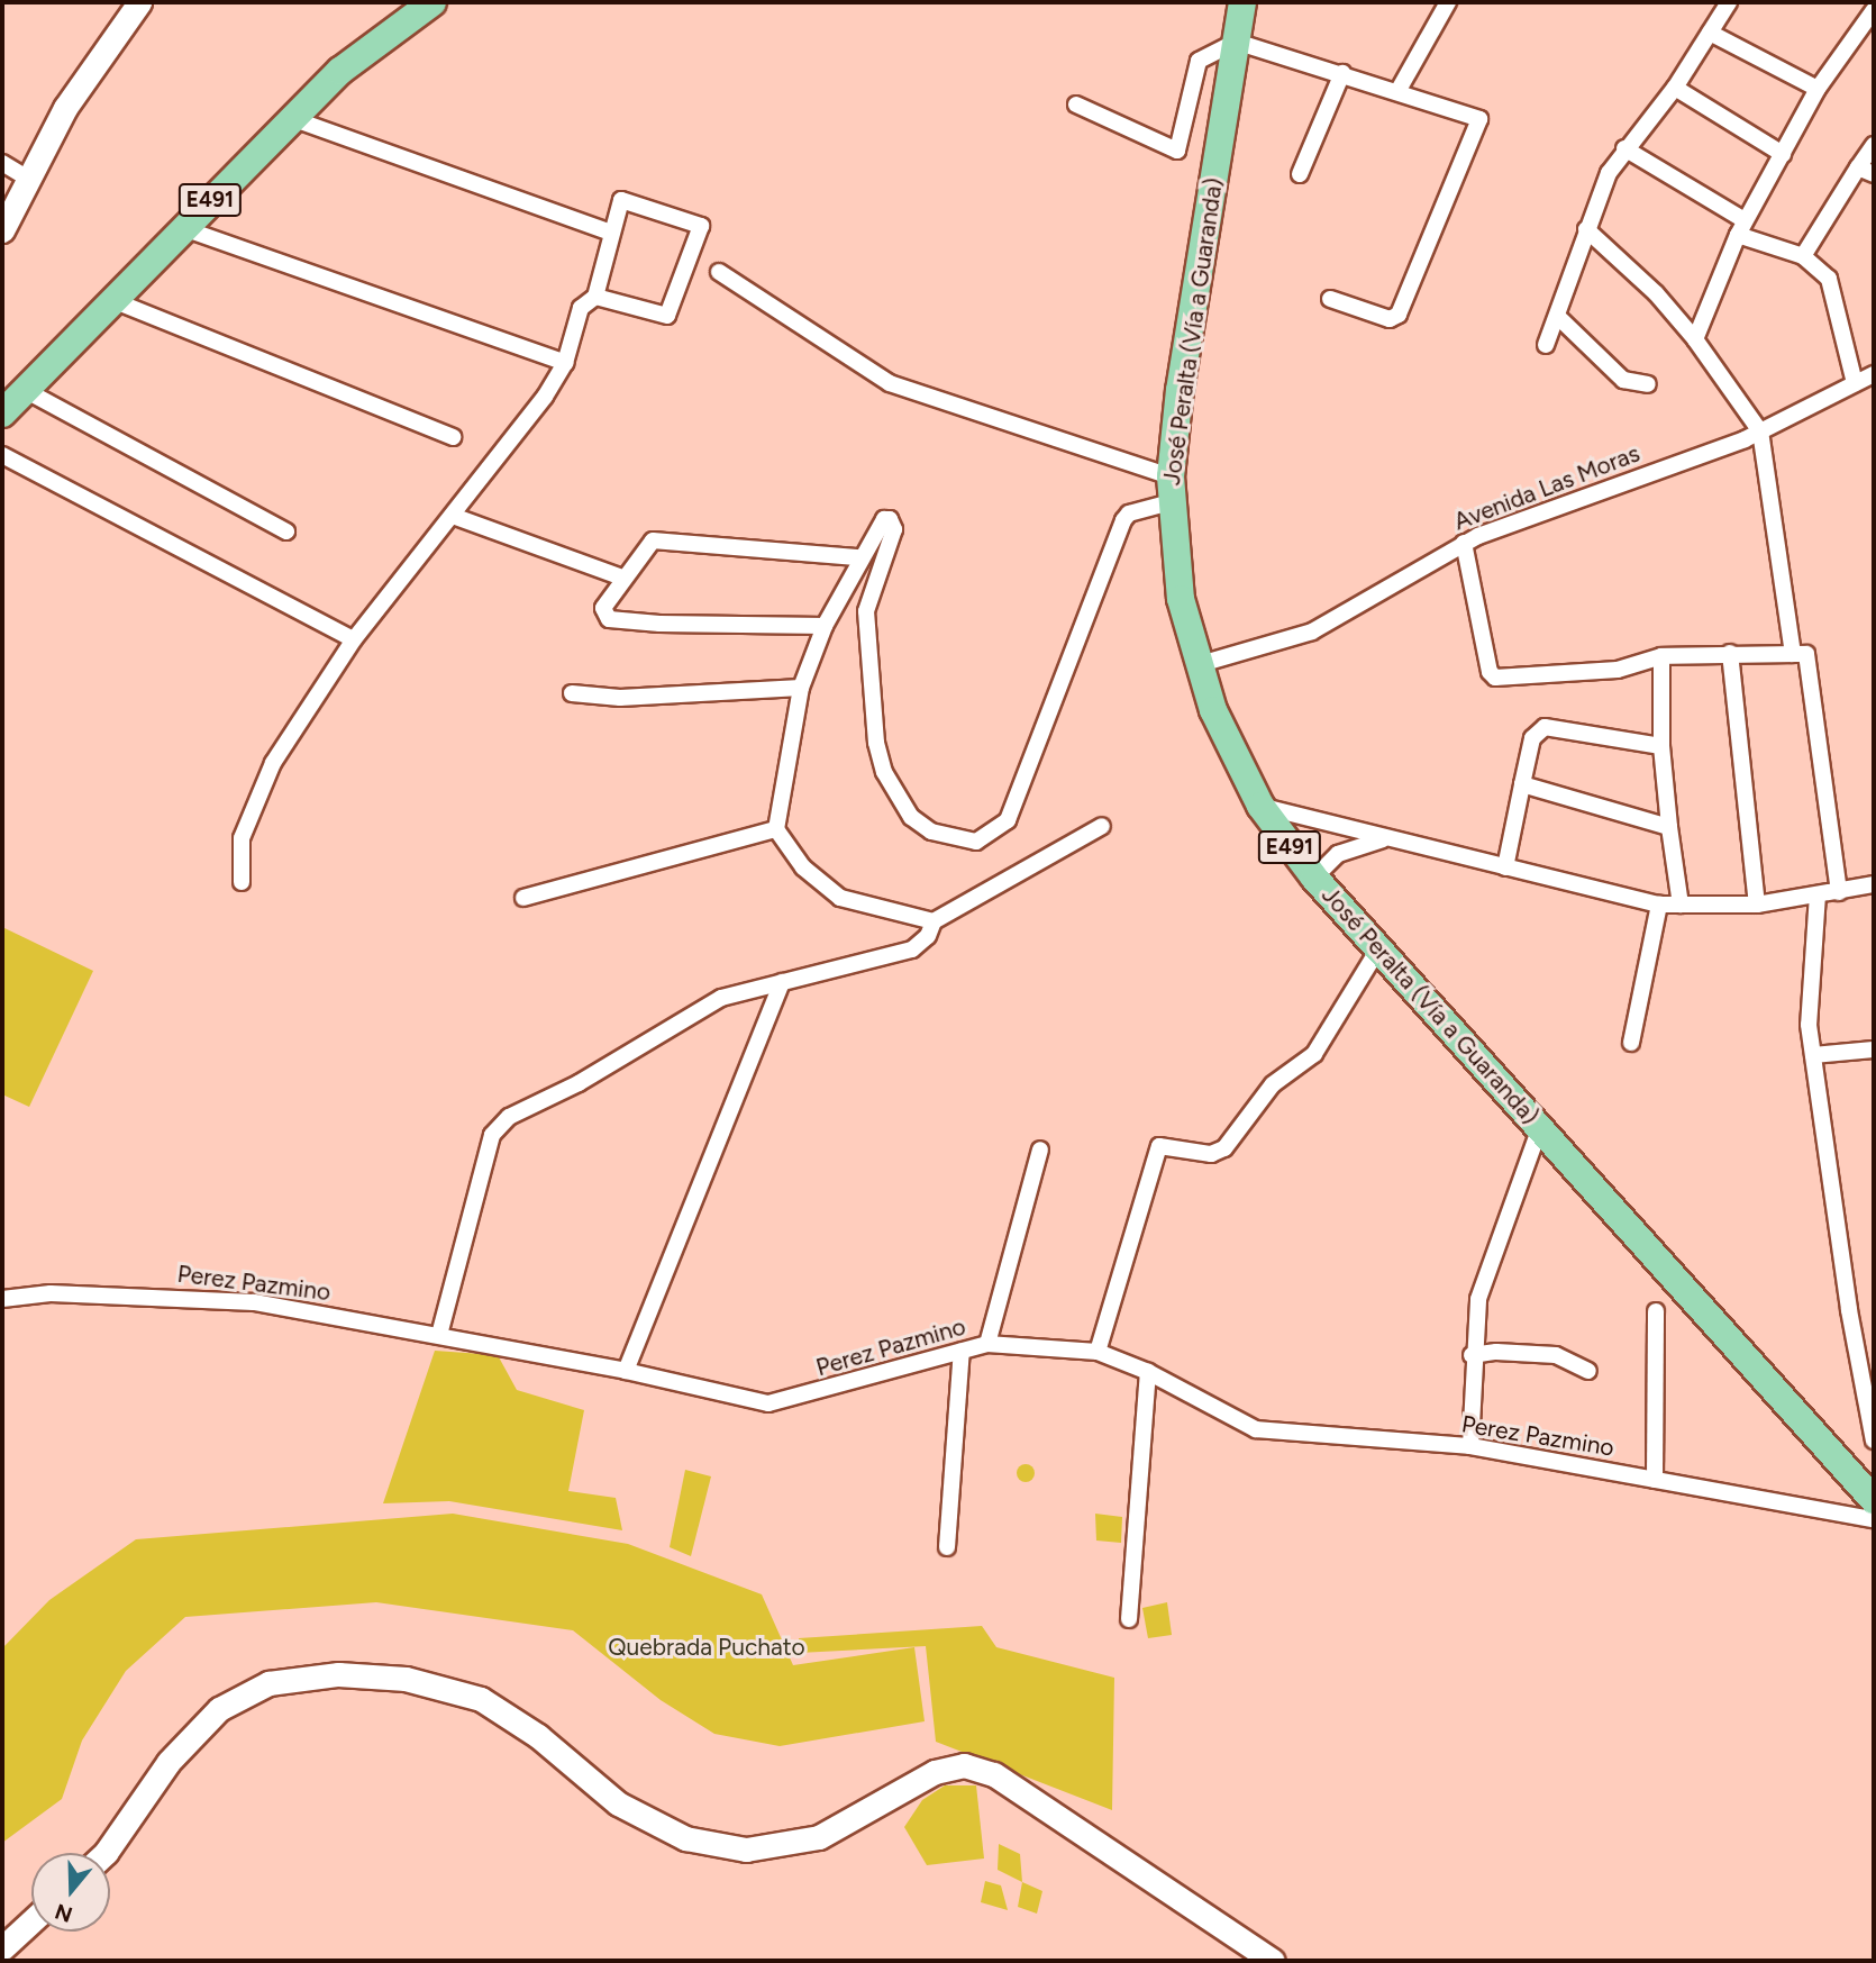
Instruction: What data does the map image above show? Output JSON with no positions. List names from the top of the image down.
{
  "streets": {
    "highway": ["E491", "José Peralta (Vía a Guaranda)"],
    "street": ["Avenida Las Moras", "Perez Pazmino"]
  },
  "crossings": [
    ["José Peralta (Vía a Guaranda)", "Avenida Las Moras"]
  ],
  "parks": ["Quebrada Puchato"],
  "north": "bottom"
}
